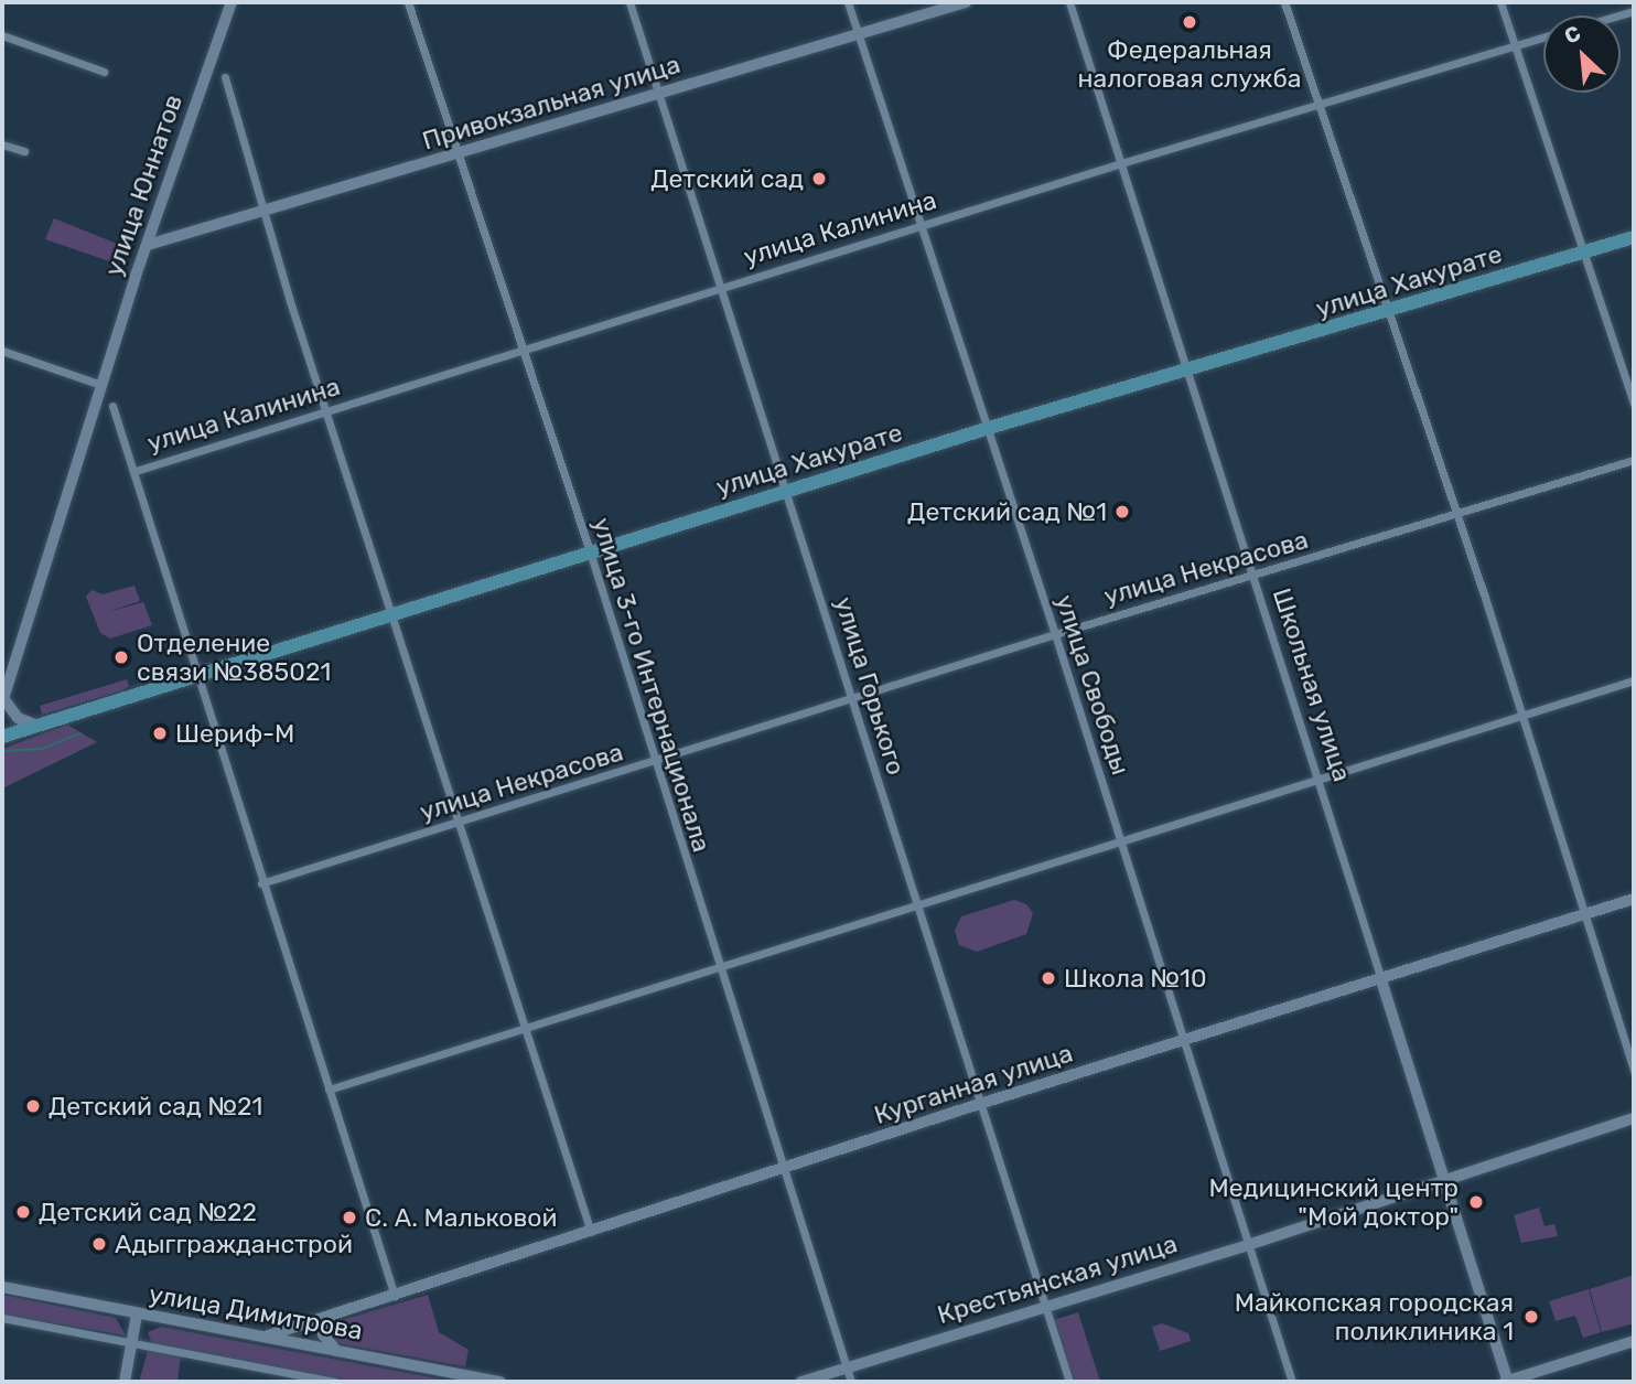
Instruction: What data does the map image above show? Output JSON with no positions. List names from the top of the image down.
{
  "streets": {
    "main road": ["улица Хакурате"],
    "street": [
      "Привокзальная улица",
      "улица Юннатов",
      "улица Калинина",
      "улица Некрасова",
      "улица 3-го Интернационала",
      "улица Свободы",
      "Школьная улица",
      "улица Горького",
      "Курганная улица",
      "Крестьянская улица",
      "улица Димитрова"
    ]
  },
  "crossings": [
    ["Привокзальная улица", "улица Юннатов"],
    ["Привокзальная улица", "улица 3-го Интернационала"],
    ["Привокзальная улица", "улица Свободы"],
    ["Привокзальная улица", "улица Горького"],
    ["улица Калинина", "улица 3-го Интернационала"],
    ["улица Калинина", "улица Свободы"],
    ["улица Калинина", "Школьная улица"],
    ["улица Калинина", "улица Горького"],
    ["улица Хакурате", "улица 3-го Интернационала"],
    ["улица Хакурате", "улица Свободы"],
    ["улица Хакурате", "Школьная улица"],
    ["улица Хакурате", "улица Горького"],
    ["улица Некрасова", "улица 3-го Интернационала"],
    ["улица Некрасова", "улица Свободы"],
    ["улица Некрасова", "Школьная улица"],
    ["улица Некрасова", "улица Горького"],
    ["улица 3-го Интернационала", "Курганная улица"],
    ["улица 3-го Интернационала", "Крестьянская улица"],
    ["улица Свободы", "Курганная улица"],
    ["улица Свободы", "Крестьянская улица"],
    ["Школьная улица", "Курганная улица"],
    ["Школьная улица", "Крестьянская улица"],
    ["улица Горького", "Курганная улица"],
    ["улица Горького", "Крестьянская улица"],
    ["Курганная улица", "улица Димитрова"]
  ],
  "places": [
    "Федеральная налоговая служба",
    "Детский сад",
    "Детский сад №1",
    "Отделение связи №385021",
    "Шериф-М",
    "Школа №10",
    "Детский сад №21",
    "Медицинский центр \"Мой доктор\"",
    "Детский сад №22",
    "С. А. Мальковой",
    "Адыггражданстрой",
    "Майкопская городская поликлиника 1"
  ],
  "north": "top left"
}
